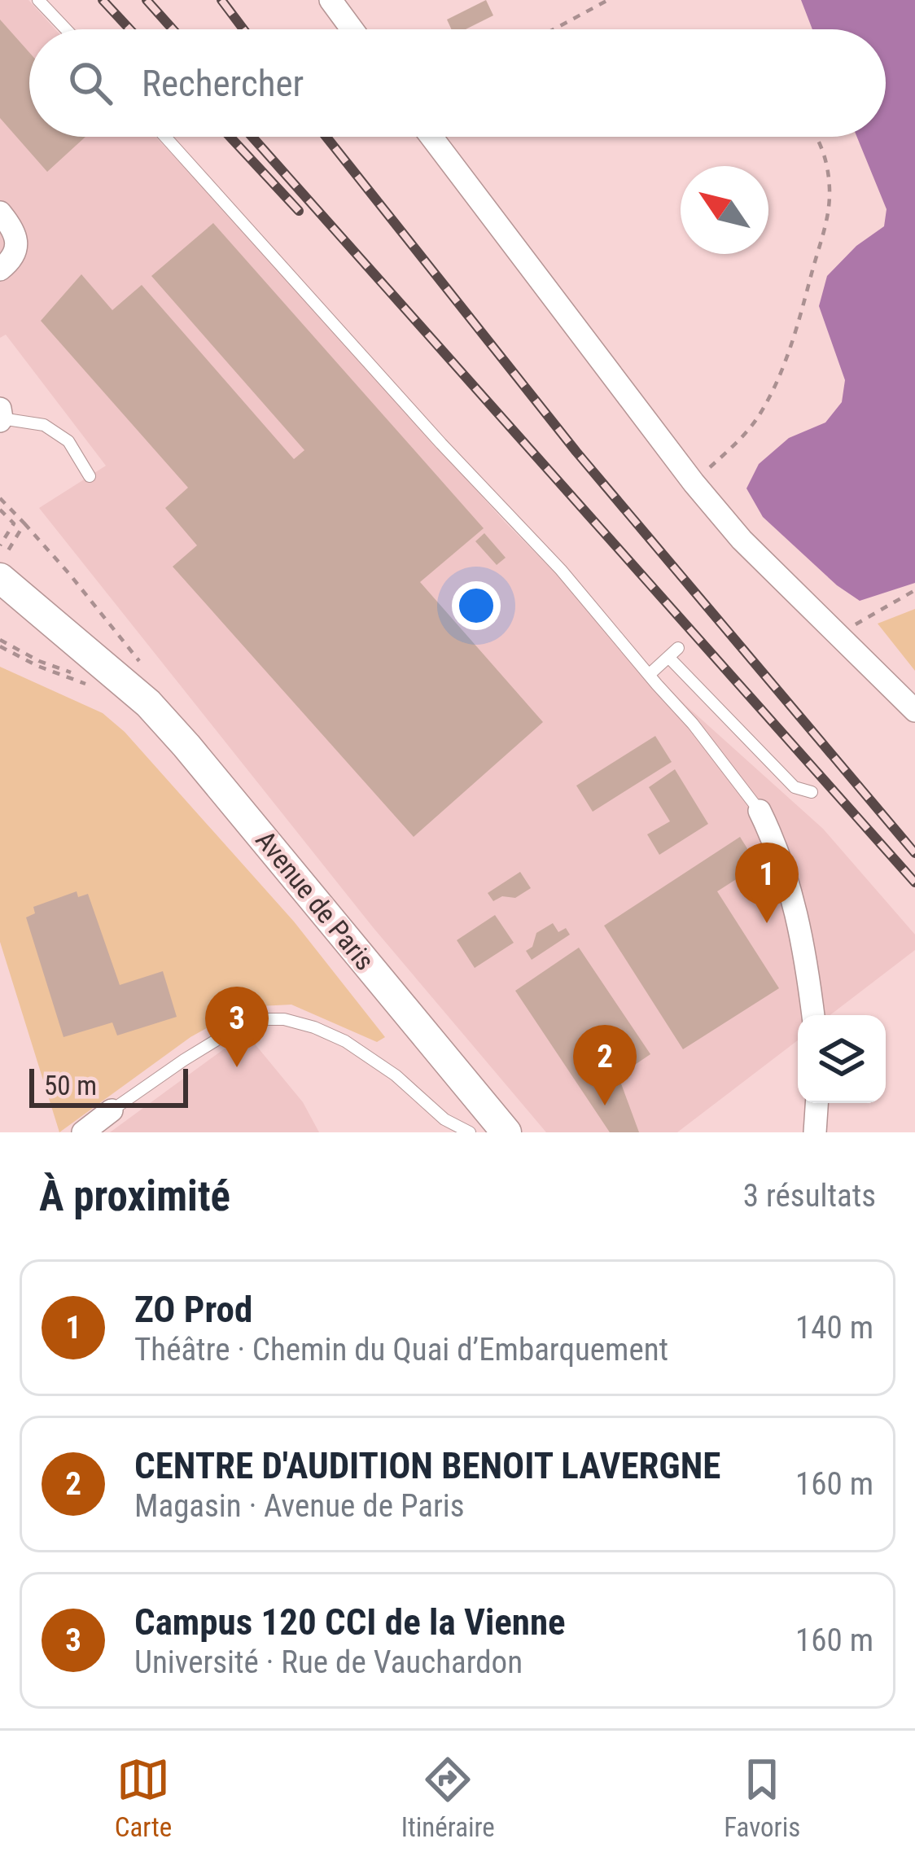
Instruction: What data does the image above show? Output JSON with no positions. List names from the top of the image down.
{
  "streets": {
    "main road": ["Avenue de Paris"]
  },
  "scale_bar": "50 m",
  "north": "top left",
  "page": {
    "search": "Rechercher",
    "pins": ["1", "3", "2"],
    "scale": "50 m",
    "heading": ["À proximité", "3 résultats"],
    "list": [
      {
        "mark": "1",
        "name": "ZO Prod",
        "note": "Théâtre · Chemin du Quai d’Embarquement",
        "value": "140 m"
      },
      {
        "mark": "2",
        "name": "CENTRE D'AUDITION BENOIT LAVERGNE",
        "note": "Magasin · Avenue de Paris",
        "value": "160 m"
      },
      {
        "mark": "3",
        "name": "Campus 120 CCI de la Vienne",
        "note": "Université · Rue de Vauchardon",
        "value": "160 m"
      }
    ],
    "nav": ["Carte", "Itinéraire", "Favoris"]
  }
}
